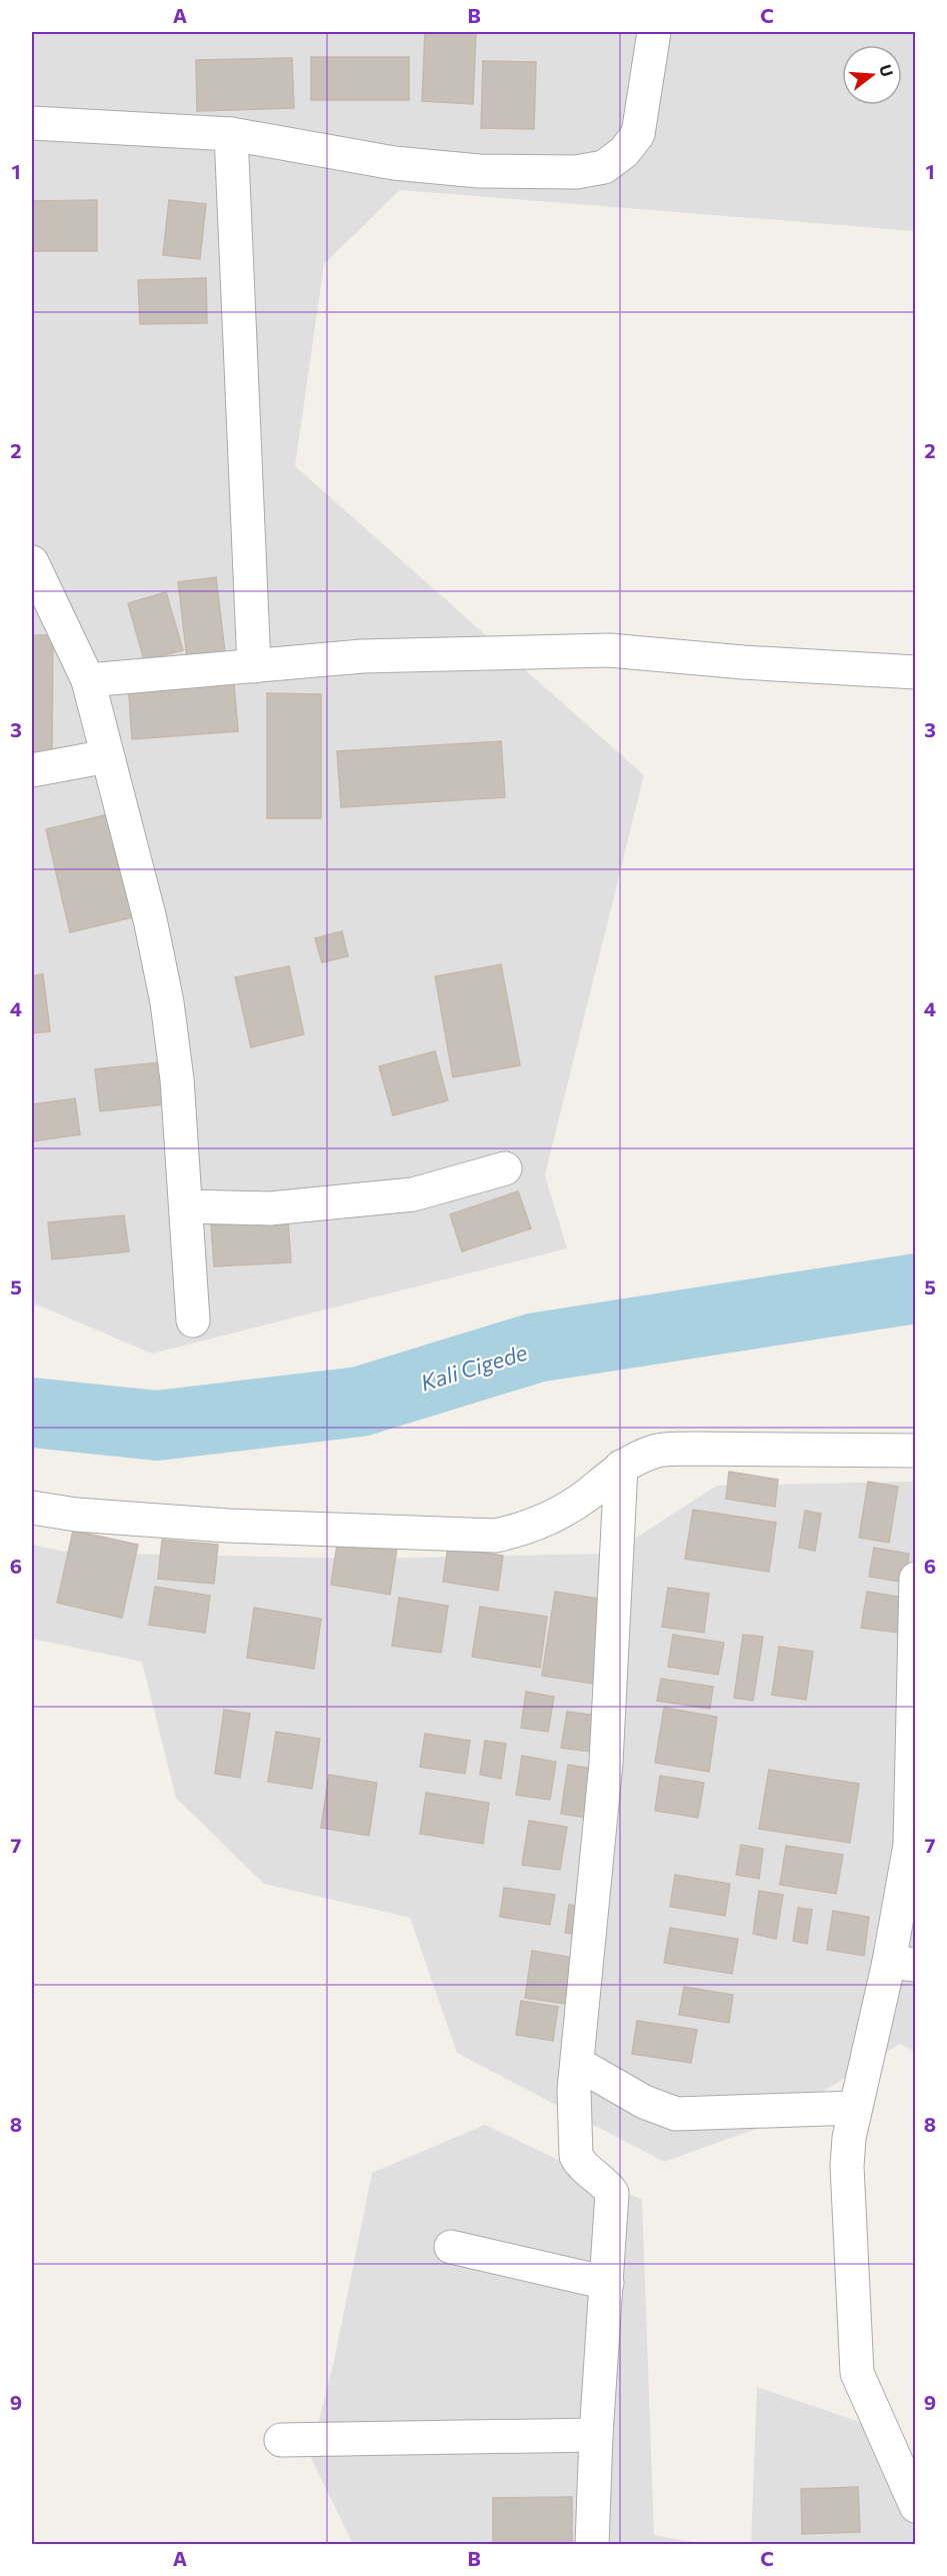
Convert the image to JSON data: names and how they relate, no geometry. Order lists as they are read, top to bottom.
{
  "water": ["Kali Cigede"],
  "north": "right",
  "grid": {
    "columns": ["A", "B", "C"],
    "rows": [
      "1",
      "2",
      "3",
      "4",
      "5",
      "6",
      "7",
      "8",
      "9"
    ]
  }
}
